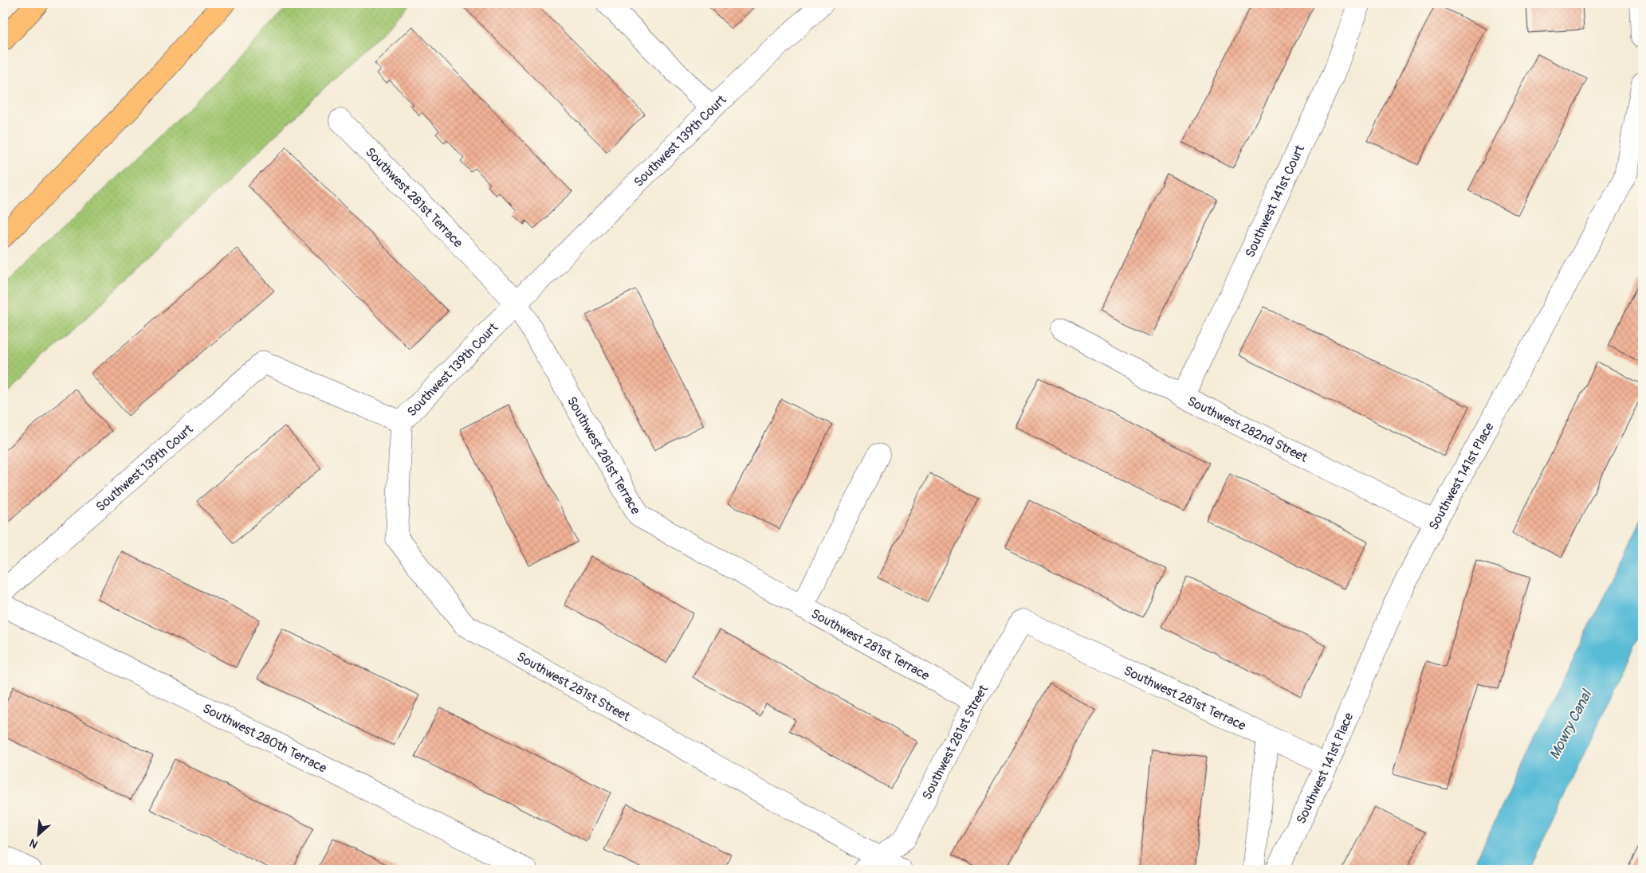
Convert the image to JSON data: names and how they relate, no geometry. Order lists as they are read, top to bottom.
{
  "streets": {
    "street": [
      "Southwest 139th Court",
      "Southwest 281st Terrace",
      "Southwest 141st Court",
      "Southwest 282nd Street",
      "Southwest 141st Place",
      "Southwest 281st Street",
      "Southwest 280th Terrace"
    ]
  },
  "crossings": [
    ["Southwest 139th Court", "Southwest 281st Terrace"],
    ["Southwest 139th Court", "Southwest 281st Street"],
    ["Southwest 281st Terrace", "Southwest 141st Place"],
    ["Southwest 281st Terrace", "Southwest 281st Street"],
    ["Southwest 141st Court", "Southwest 282nd Street"],
    ["Southwest 282nd Street", "Southwest 141st Place"]
  ],
  "water": ["Mowry Canal"],
  "north": "bottom left"
}
